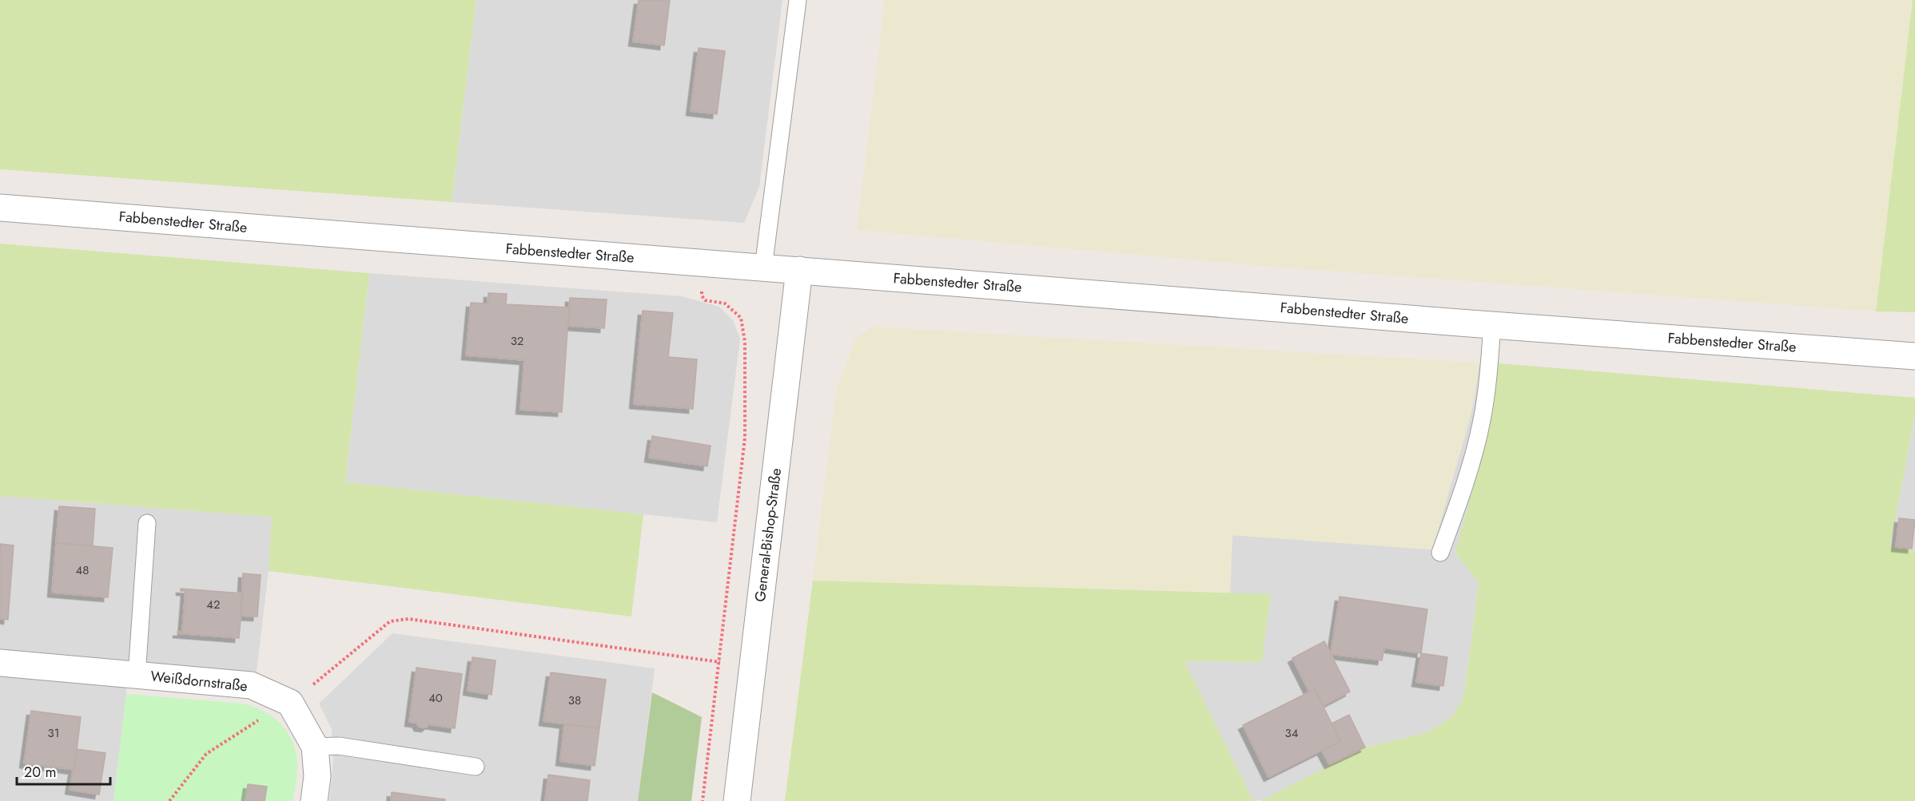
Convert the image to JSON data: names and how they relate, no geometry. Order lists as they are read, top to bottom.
{
  "streets": {
    "street": ["Fabbenstedter Straße", "General-Bishop-Straße", "Weißdornstraße"]
  },
  "crossings": [
    ["Fabbenstedter Straße", "General-Bishop-Straße"]
  ],
  "house_numbers": [
    "32",
    "48",
    "42",
    "40",
    "38",
    "31",
    "34"
  ],
  "scale_bar": "20 m"
}
